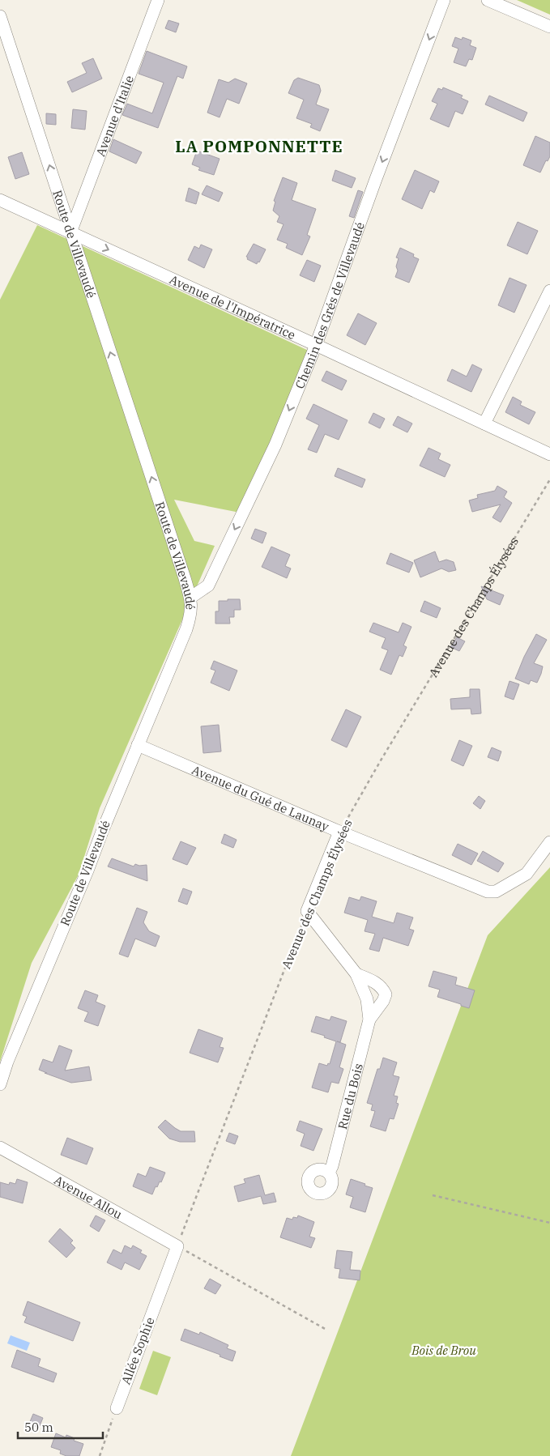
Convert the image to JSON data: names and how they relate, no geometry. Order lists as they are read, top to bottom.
{
  "streets": {
    "street": [
      "Avenue d'Italie",
      "Route de Villevaudé",
      "Chemin des Grés de Villevaudé",
      "Avenue de l'Impératrice",
      "Avenue des Champs Élysées",
      "Avenue du Gué de Launay",
      "Rue du Bois",
      "Avenue Allou",
      "Allée Sophie"
    ]
  },
  "crossings": [
    ["Avenue d'Italie", "Route de Villevaudé"],
    ["Avenue d'Italie", "Avenue de l'Impératrice"],
    ["Route de Villevaudé", "Chemin des Grés de Villevaudé"],
    ["Route de Villevaudé", "Avenue de l'Impératrice"],
    ["Route de Villevaudé", "Avenue du Gué de Launay"],
    ["Chemin des Grés de Villevaudé", "Avenue de l'Impératrice"],
    ["Avenue des Champs Élysées", "Avenue du Gué de Launay"],
    ["Avenue des Champs Élysées", "Rue du Bois"],
    ["Avenue des Champs Élysées", "Avenue Allou"],
    ["Avenue des Champs Élysées", "Allée Sophie"],
    ["Avenue Allou", "Allée Sophie"]
  ],
  "one_way": ["Route de Villevaudé", "Chemin des Grés de Villevaudé", "Avenue de l'Impératrice"],
  "districts": ["LA POMPONNETTE"],
  "parks": ["Bois de Brou"],
  "scale_bar": "50 m"
}
